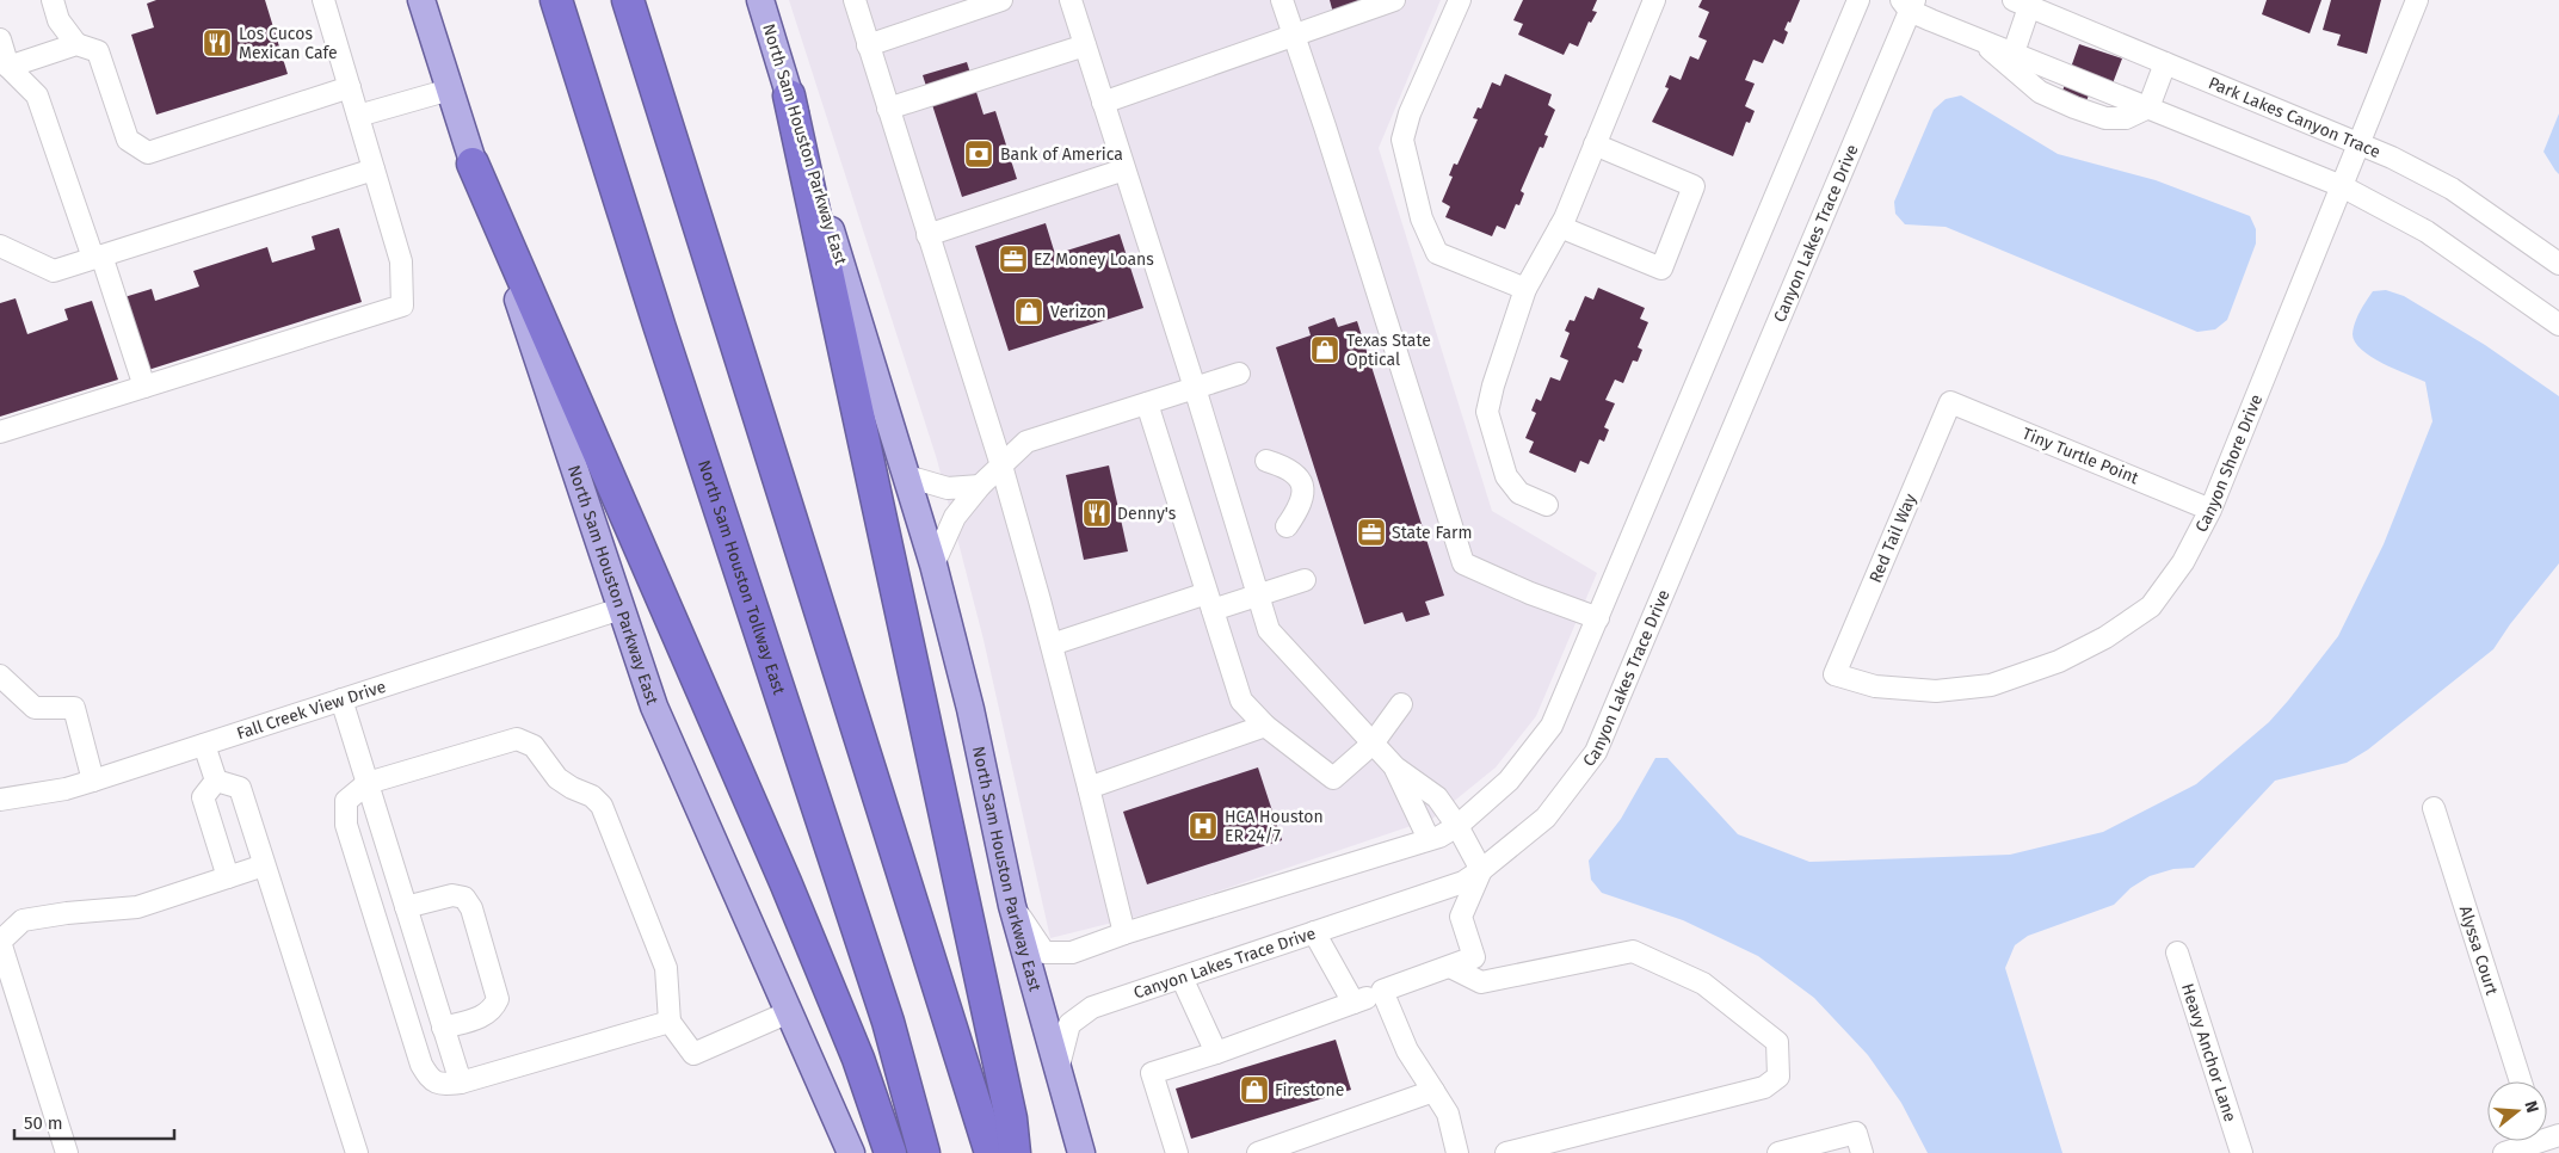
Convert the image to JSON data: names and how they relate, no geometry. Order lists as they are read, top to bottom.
{
  "streets": {
    "highway": ["North Sam Houston Tollway East"],
    "main road": ["North Sam Houston Parkway East"],
    "street": [
      "Park Lakes Canyon Trace",
      "Canyon Lakes Trace Drive",
      "Tiny Turtle Point",
      "Canyon Shore Drive",
      "Red Tail Way",
      "Fall Creek View Drive",
      "Alyssa Court",
      "Heavy Anchor Lane"
    ]
  },
  "crossings": [
    ["Park Lakes Canyon Trace", "Canyon Shore Drive"],
    ["North Sam Houston Parkway East", "Canyon Lakes Trace Drive"],
    ["North Sam Houston Parkway East", "Fall Creek View Drive"],
    ["Tiny Turtle Point", "Canyon Shore Drive"],
    ["Tiny Turtle Point", "Red Tail Way"],
    ["Canyon Shore Drive", "Red Tail Way"]
  ],
  "places": {
    "restaurant": ["Los Cucos Mexican Cafe", "Denny's"],
    "bank": ["Bank of America"],
    "office": ["EZ Money Loans", "State Farm"],
    "shop": ["Verizon", "Texas State Optical", "Firestone"],
    "hospital": ["HCA Houston ER 24/7"]
  },
  "scale_bar": "50 m",
  "north": "right"
}
